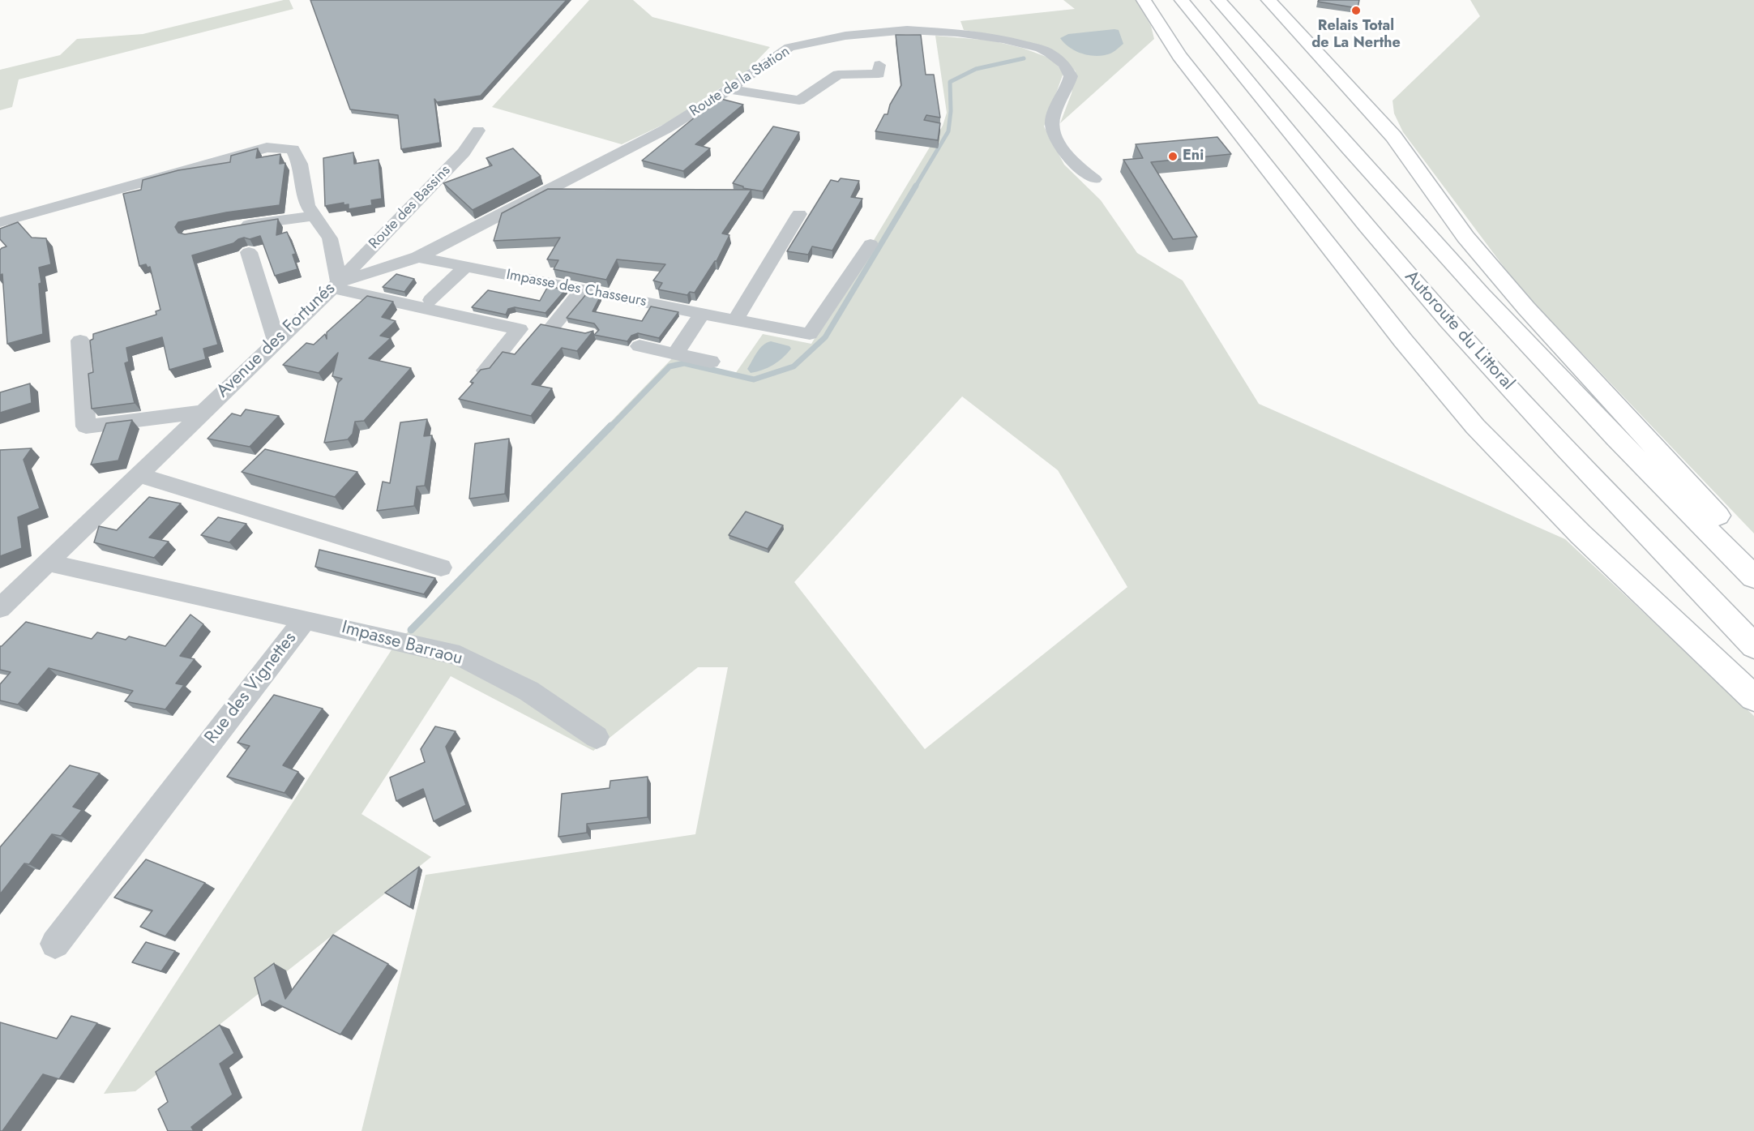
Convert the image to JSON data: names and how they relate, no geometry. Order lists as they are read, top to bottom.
{
  "streets": {
    "highway": ["Autoroute du Littoral"],
    "street": [
      "Route de la Station",
      "Route des Bassins",
      "Impasse des Chasseurs",
      "Avenue des Fortunés",
      "Impasse Barraou",
      "Rue des Vignettes"
    ]
  },
  "crossings": [
    ["Route de la Station", "Route des Bassins"],
    ["Route de la Station", "Impasse des Chasseurs"],
    ["Route de la Station", "Avenue des Fortunés"],
    ["Route des Bassins", "Avenue des Fortunés"],
    ["Avenue des Fortunés", "Rue des Vignettes"],
    ["Impasse Barraou", "Rue des Vignettes"]
  ],
  "places": ["Relais Total de La Nerthe", "Eni"]
}
